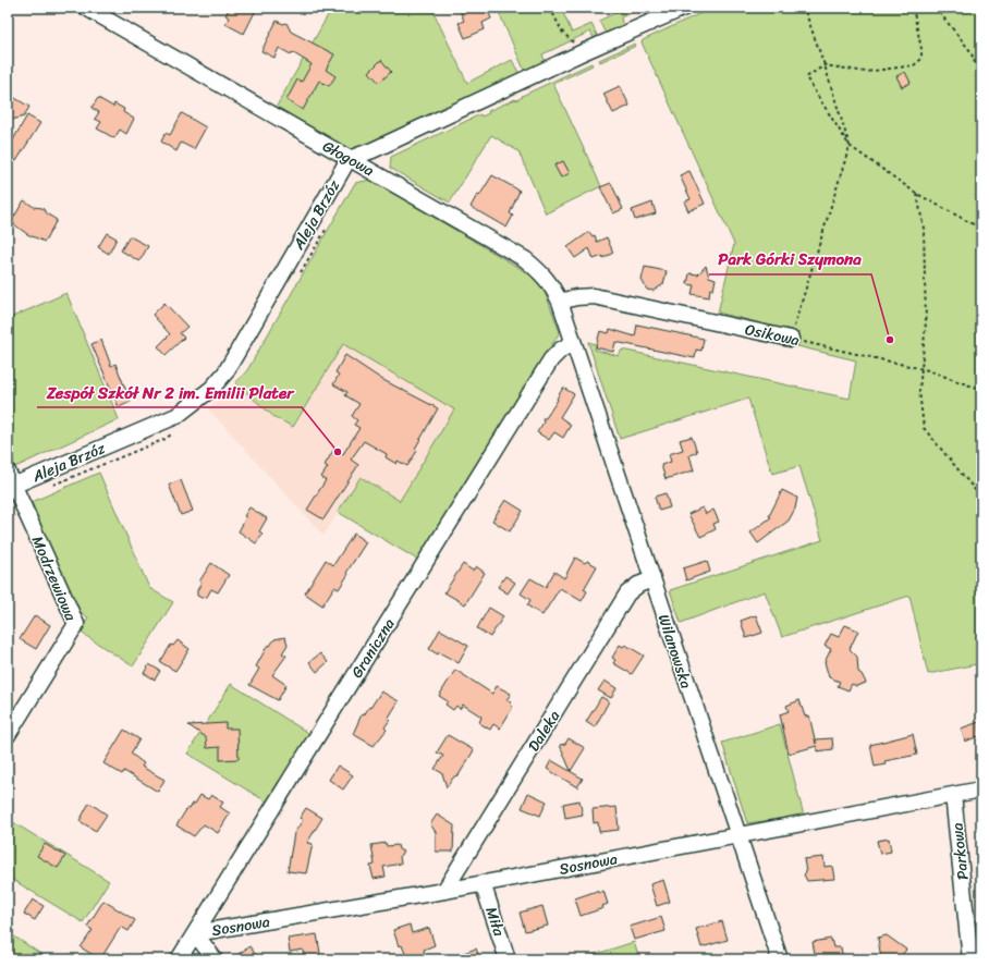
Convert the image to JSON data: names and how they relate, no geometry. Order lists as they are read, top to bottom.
{
  "streets": {
    "street": [
      "Głogowa",
      "Aleja Brzóz",
      "Osikowa",
      "Modrzewiowa",
      "Graniczna",
      "Wilanowska",
      "Daleka",
      "Parkowa",
      "Sosnowa",
      "Miła"
    ]
  },
  "crossings": [
    ["Głogowa", "Aleja Brzóz"],
    ["Głogowa", "Osikowa"],
    ["Głogowa", "Graniczna"],
    ["Głogowa", "Wilanowska"],
    ["Aleja Brzóz", "Modrzewiowa"],
    ["Graniczna", "Wilanowska"],
    ["Graniczna", "Sosnowa"],
    ["Wilanowska", "Daleka"],
    ["Wilanowska", "Sosnowa"],
    ["Daleka", "Sosnowa"],
    ["Parkowa", "Sosnowa"],
    ["Sosnowa", "Miła"]
  ],
  "places": ["Park Górki Szymona", "Zespół Szkół Nr 2 im. Emilii Plater"]
}
